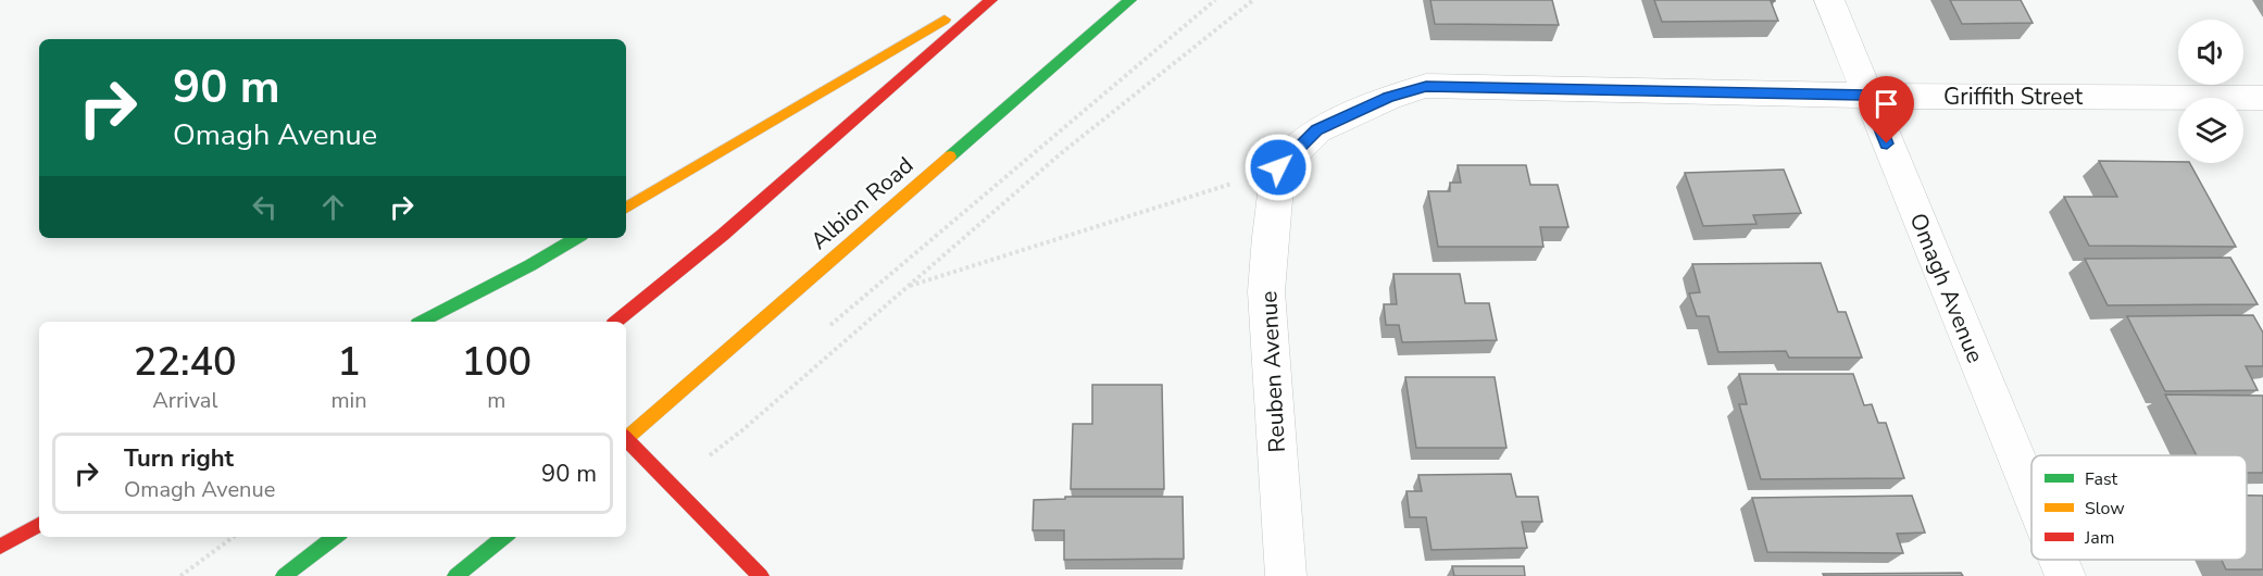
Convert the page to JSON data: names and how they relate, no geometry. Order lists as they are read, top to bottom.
{
  "streets": {
    "main road": ["Albion Road"],
    "street": ["Griffith Street", "Omagh Avenue", "Reuben Avenue"]
  },
  "crossings": [
    ["Griffith Street", "Omagh Avenue"],
    ["Griffith Street", "Reuben Avenue"]
  ],
  "legend": ["Fast", "Slow", "Jam"],
  "page": {
    "turn": ["90 m", "Omagh Avenue"],
    "eta": [
      "22:40",
      "Arrival",
      "1",
      "min",
      "100",
      "m"
    ],
    "list": [
      {
        "name": "Turn right",
        "note": "Omagh Avenue",
        "value": "90 m"
      }
    ]
  }
}
